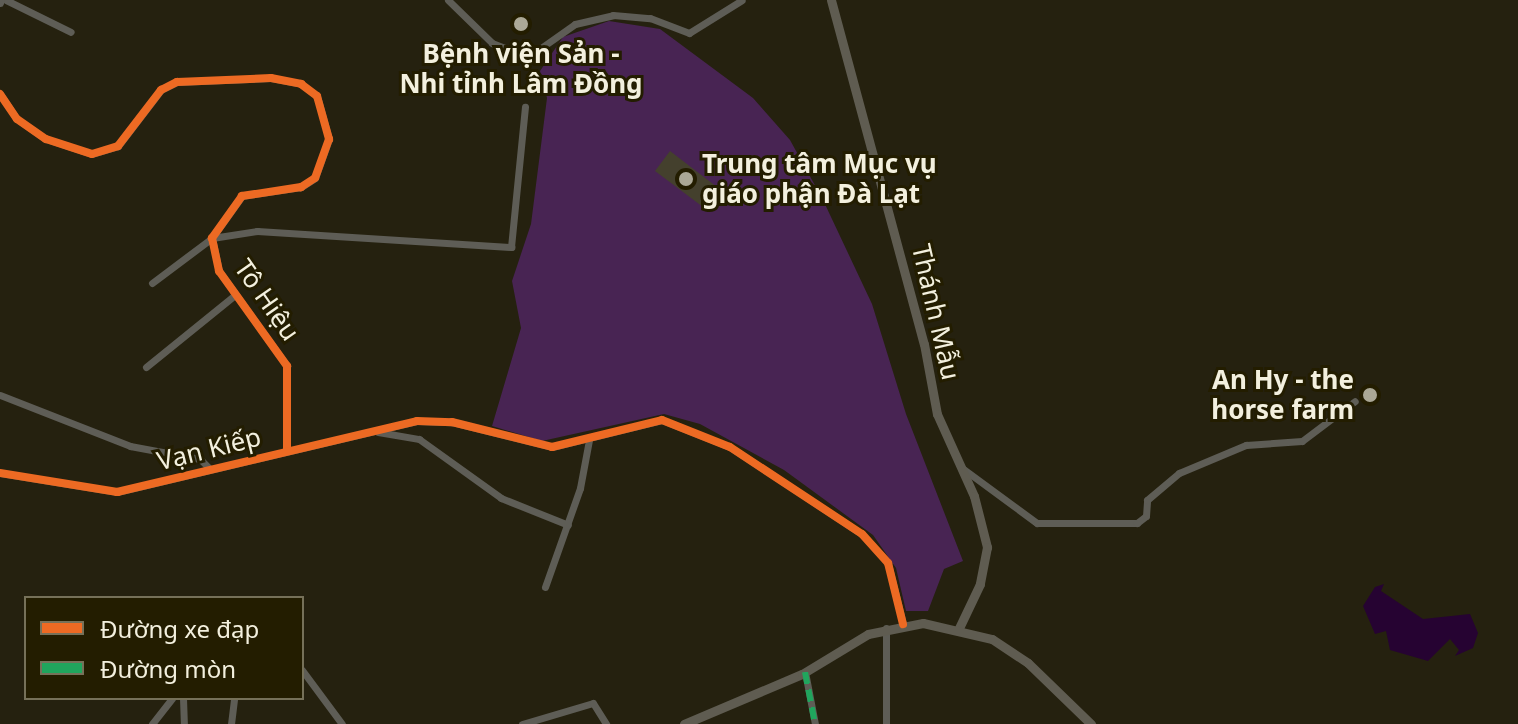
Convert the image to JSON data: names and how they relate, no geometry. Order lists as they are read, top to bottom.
{
  "streets": {
    "main road": ["Thánh Mẫu"],
    "street": ["Tô Hiệu", "Vạn Kiếp"]
  },
  "crossings": [
    ["Tô Hiệu", "Vạn Kiếp"]
  ],
  "places": ["Bệnh viện Sản - Nhi tỉnh Lâm Đồng", "Trung tâm Mục vụ giáo phận Đà Lạt", "An Hy - the horse farm"],
  "legend": ["Đường xe đạp", "Đường mòn"]
}
